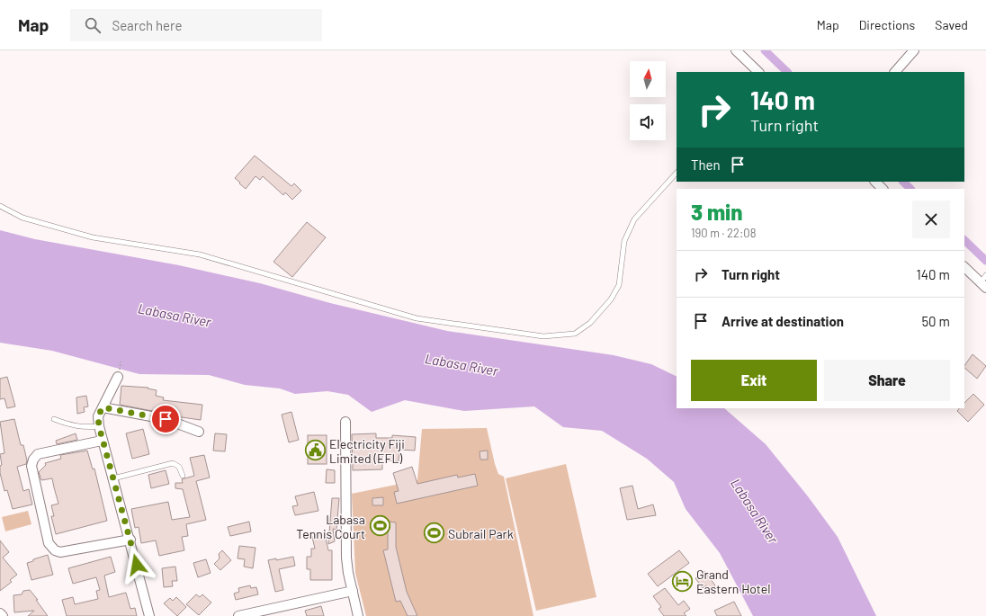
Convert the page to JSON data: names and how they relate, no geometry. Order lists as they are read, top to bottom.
{
  "water": ["Labasa River"],
  "places": {
    "public building": ["Electricity Fiji Limited (EFL)"],
    "sports": ["Labasa Tennis Court", "Subrail Park"],
    "hotel": ["Grand Eastern Hotel"]
  },
  "north": "top",
  "page": {
    "header": "Map",
    "search": "Search here",
    "nav": ["Map", "Directions", "Saved"],
    "turn": ["140 m", "Turn right"],
    "then": "Then",
    "heading": ["3 min", "190 m · 22:08"],
    "list": [
      {
        "name": "Turn right",
        "value": "140 m"
      },
      {
        "name": "Arrive at destination",
        "value": "50 m"
      }
    ],
    "buttons": ["Exit", "Share"]
  }
}
